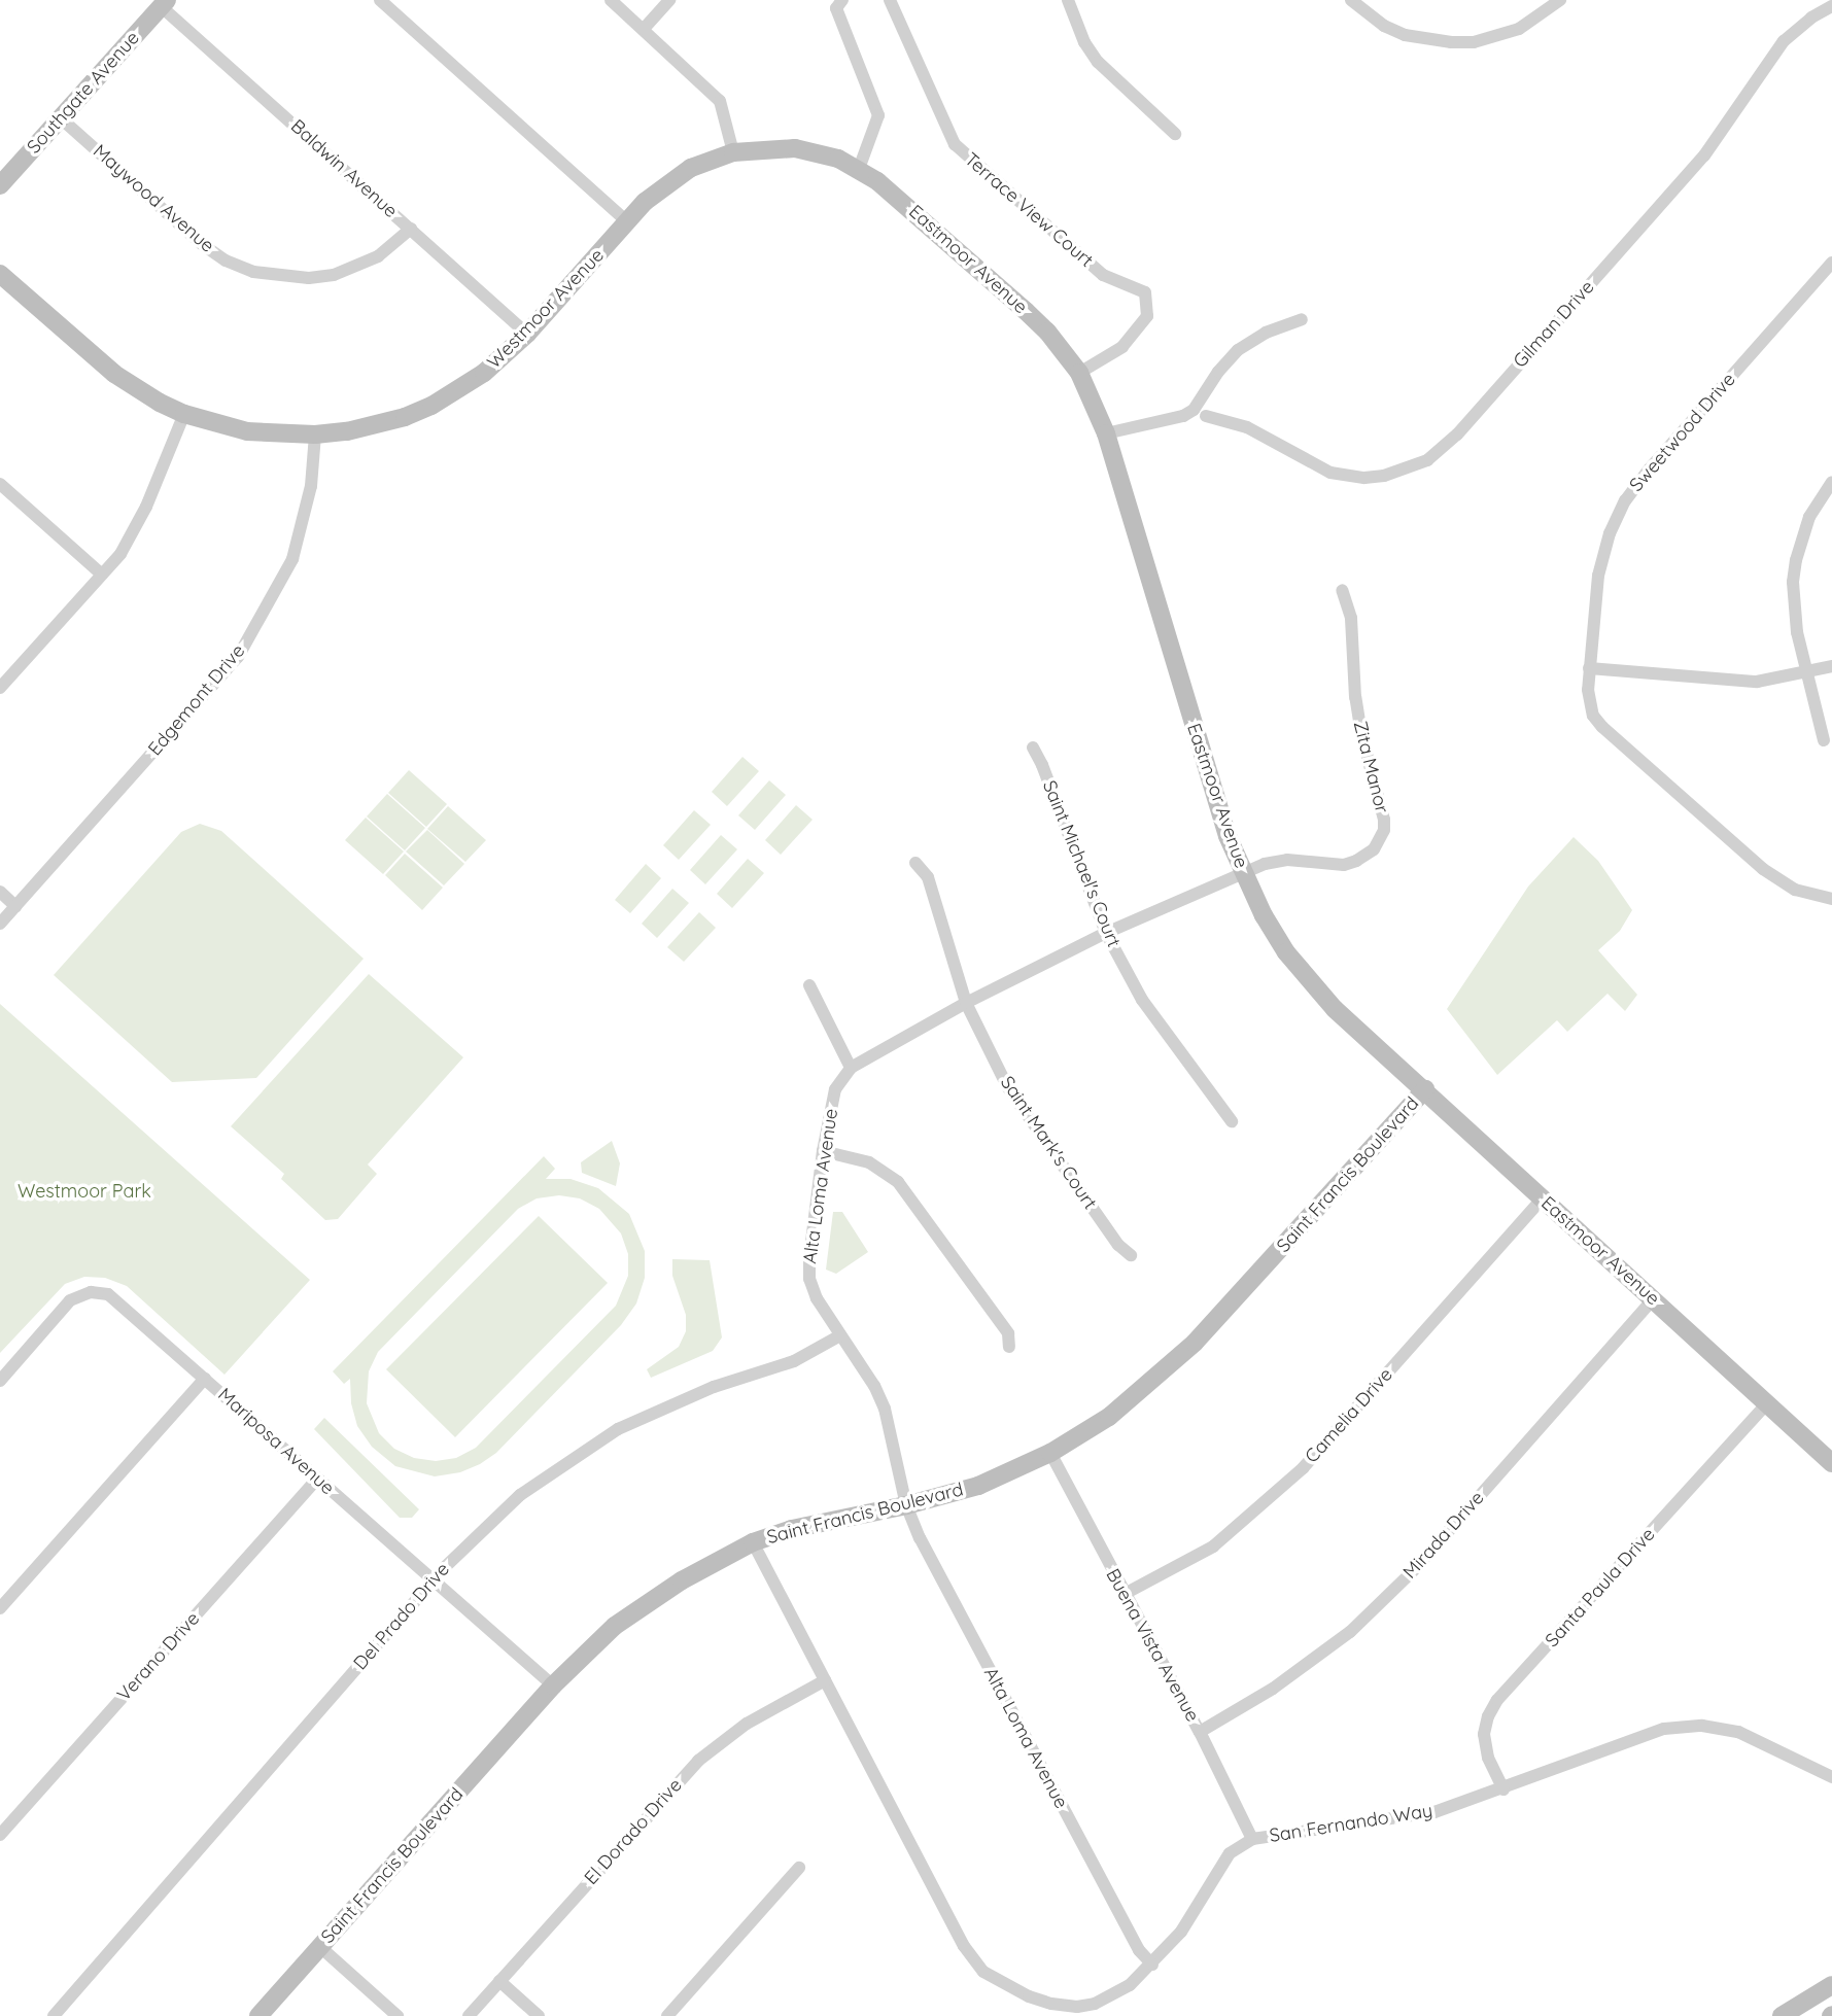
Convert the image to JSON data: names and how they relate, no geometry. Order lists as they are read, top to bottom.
{
  "streets": {
    "street": [
      "Southgate Avenue",
      "Baldwin Avenue",
      "Maywood Avenue",
      "Terrace View Court",
      "Eastmoor Avenue",
      "Westmoor Avenue",
      "Gilman Drive",
      "Sweetwood Drive",
      "Edgemont Drive",
      "Zita Manor",
      "Saint Michael's Court",
      "Saint Mark's Court",
      "Saint Francis Boulevard",
      "Alta Loma Avenue",
      "Camelia Drive",
      "Mariposa Avenue",
      "Mirada Drive",
      "Santa Paula Drive",
      "Del Prado Drive",
      "Buena Vista Avenue",
      "Verano Drive",
      "San Fernando Way",
      "El Dorado Drive"
    ]
  },
  "crossings": [
    ["Southgate Avenue", "Baldwin Avenue"],
    ["Southgate Avenue", "Maywood Avenue"],
    ["Baldwin Avenue", "Maywood Avenue"],
    ["Baldwin Avenue", "Westmoor Avenue"],
    ["Terrace View Court", "Eastmoor Avenue"],
    ["Eastmoor Avenue", "Westmoor Avenue"],
    ["Eastmoor Avenue", "Zita Manor"],
    ["Eastmoor Avenue", "Saint Francis Boulevard"],
    ["Eastmoor Avenue", "Alta Loma Avenue"],
    ["Eastmoor Avenue", "Camelia Drive"],
    ["Eastmoor Avenue", "Mirada Drive"],
    ["Eastmoor Avenue", "Santa Paula Drive"],
    ["Westmoor Avenue", "Edgemont Drive"],
    ["Zita Manor", "Alta Loma Avenue"],
    ["Saint Michael's Court", "Alta Loma Avenue"],
    ["Saint Mark's Court", "Alta Loma Avenue"],
    ["Saint Francis Boulevard", "Alta Loma Avenue"],
    ["Saint Francis Boulevard", "Mariposa Avenue"],
    ["Saint Francis Boulevard", "Buena Vista Avenue"],
    ["Saint Francis Boulevard", "San Fernando Way"],
    ["Alta Loma Avenue", "Del Prado Drive"],
    ["Alta Loma Avenue", "San Fernando Way"],
    ["Camelia Drive", "Buena Vista Avenue"],
    ["Mariposa Avenue", "Del Prado Drive"],
    ["Mariposa Avenue", "Verano Drive"],
    ["Mirada Drive", "Buena Vista Avenue"],
    ["Santa Paula Drive", "San Fernando Way"],
    ["Buena Vista Avenue", "San Fernando Way"],
    ["San Fernando Way", "El Dorado Drive"]
  ],
  "parks": ["Westmoor Park"]
}
